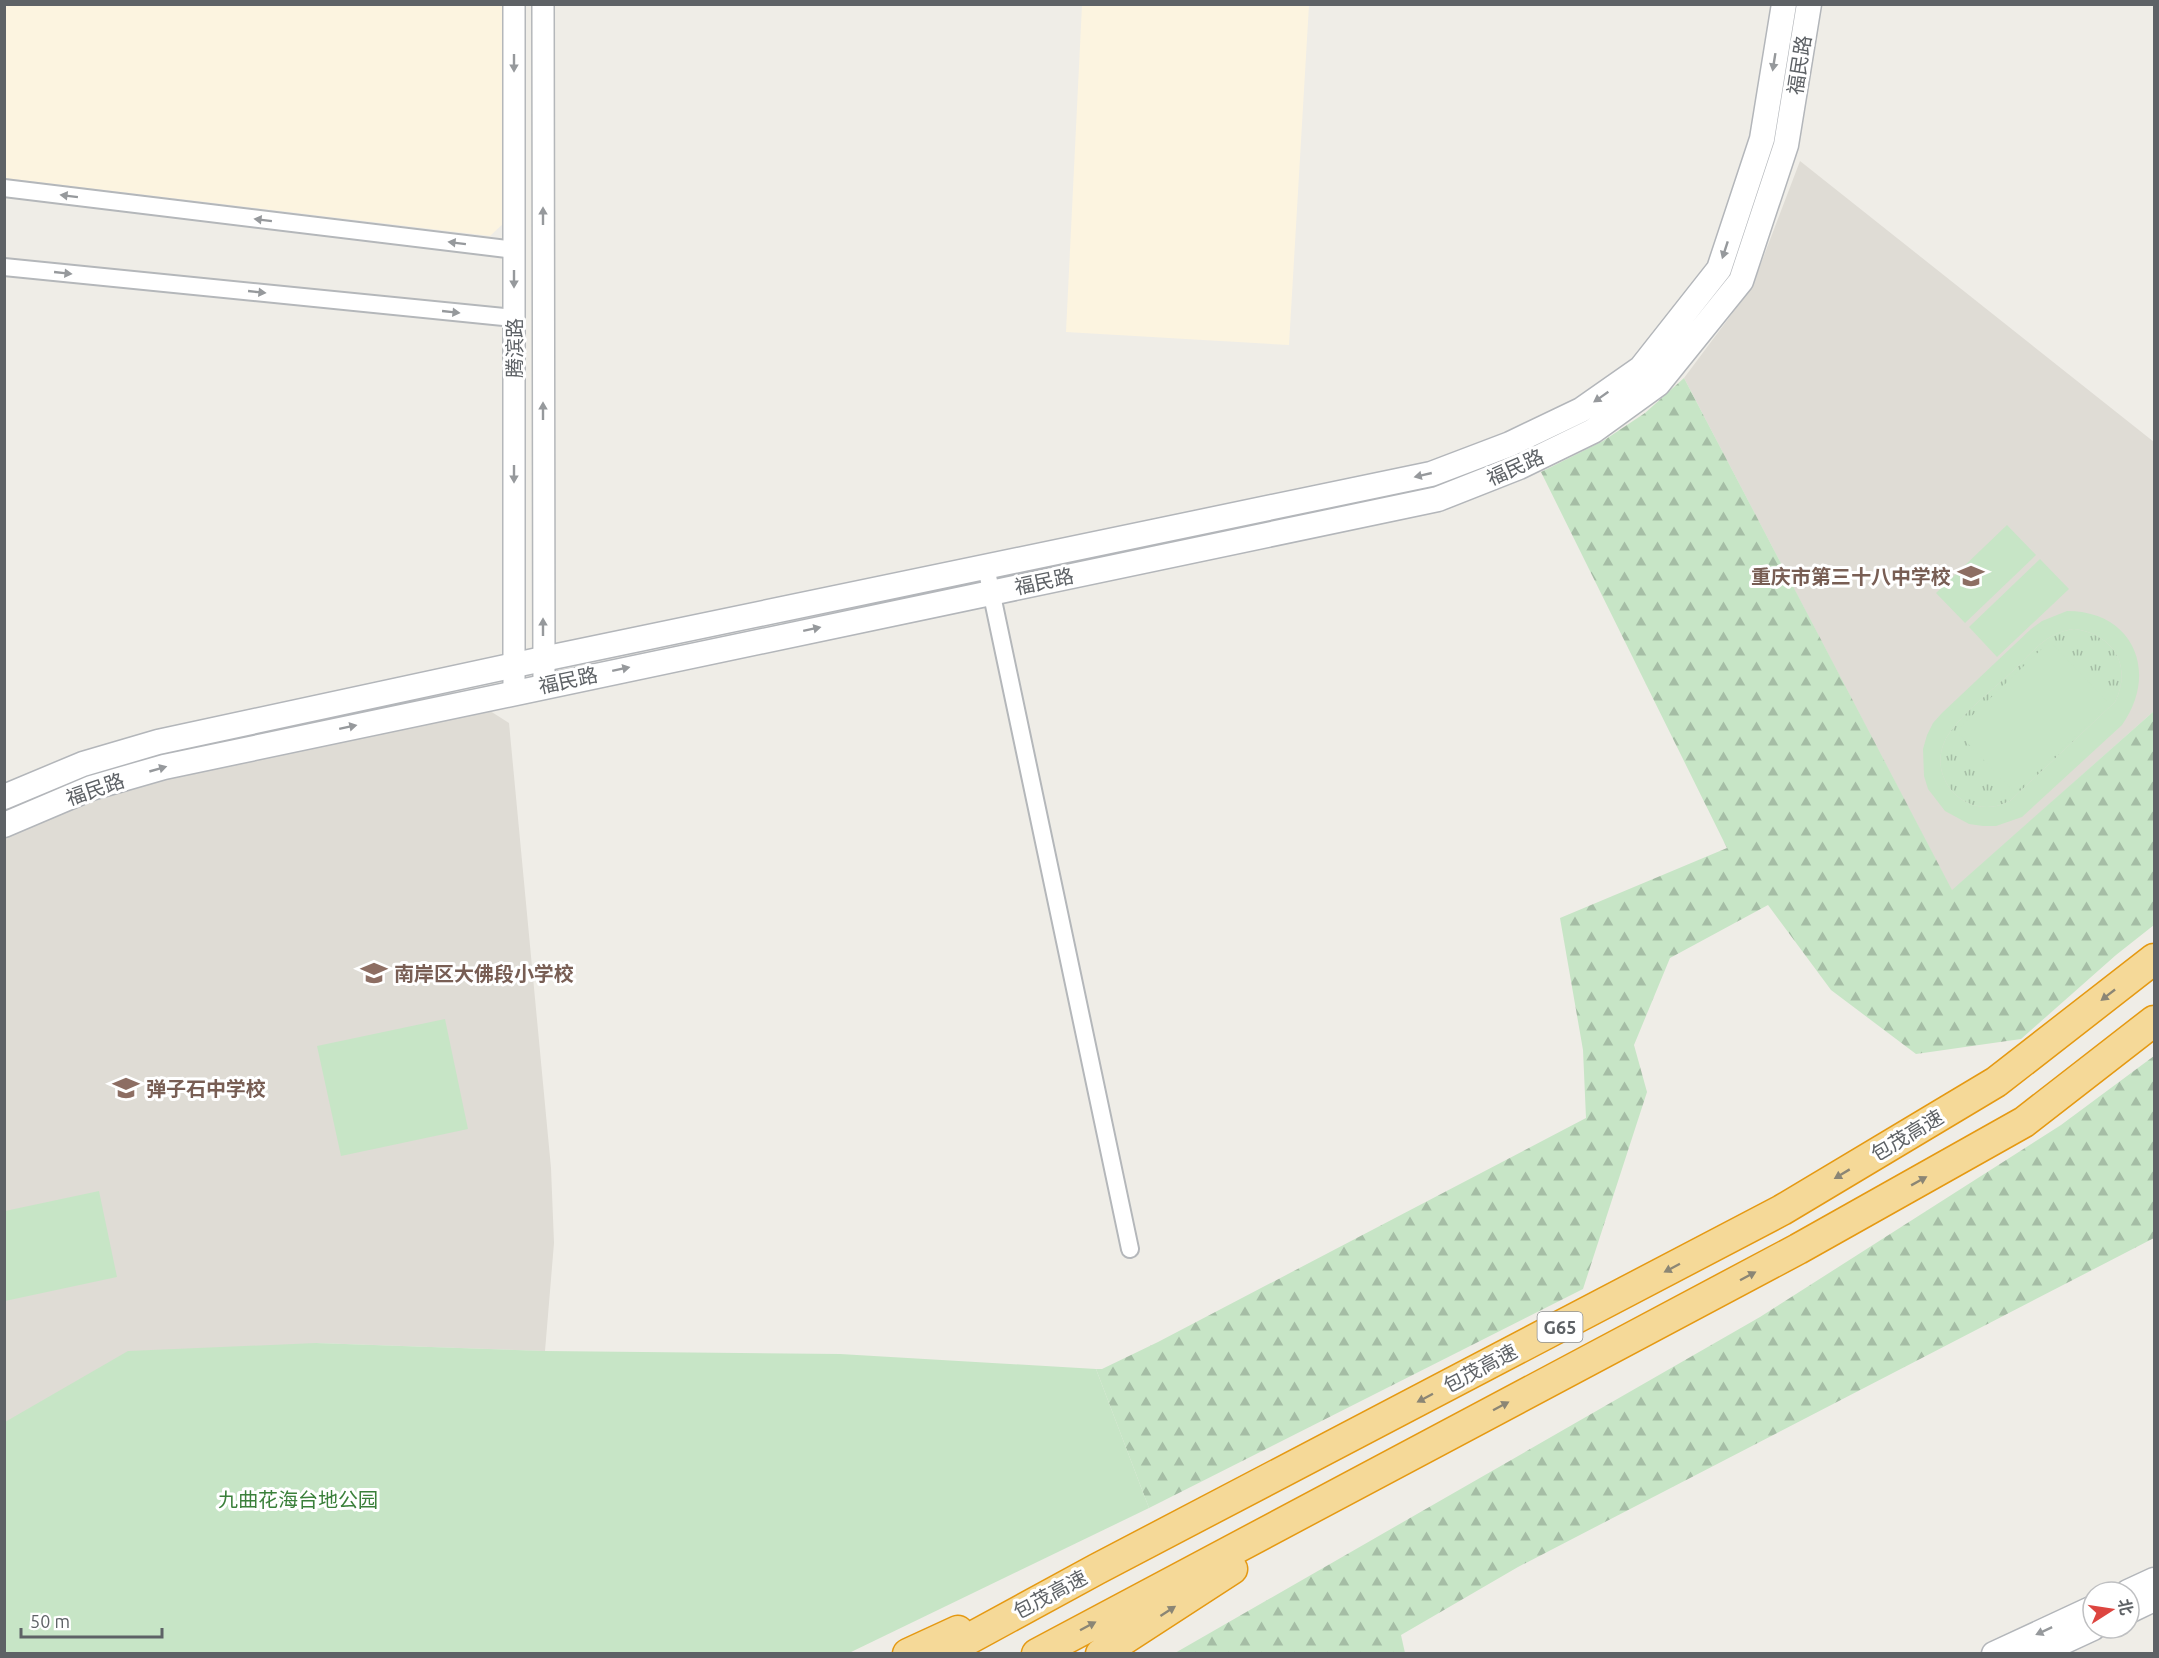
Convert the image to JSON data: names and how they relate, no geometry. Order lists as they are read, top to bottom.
{
  "streets": {
    "highway": ["包茂高速", "G65"],
    "main road": ["福民路"],
    "street": ["腾滨路"]
  },
  "crossings": [
    ["福民路", "腾滨路"]
  ],
  "parks": ["九曲花海台地公园"],
  "places": {
    "school or university": ["重庆市第三十八中学校", "南岸区大佛段小学校", "弹子石中学校"]
  },
  "scale_bar": "50 m",
  "north": "right"
}
